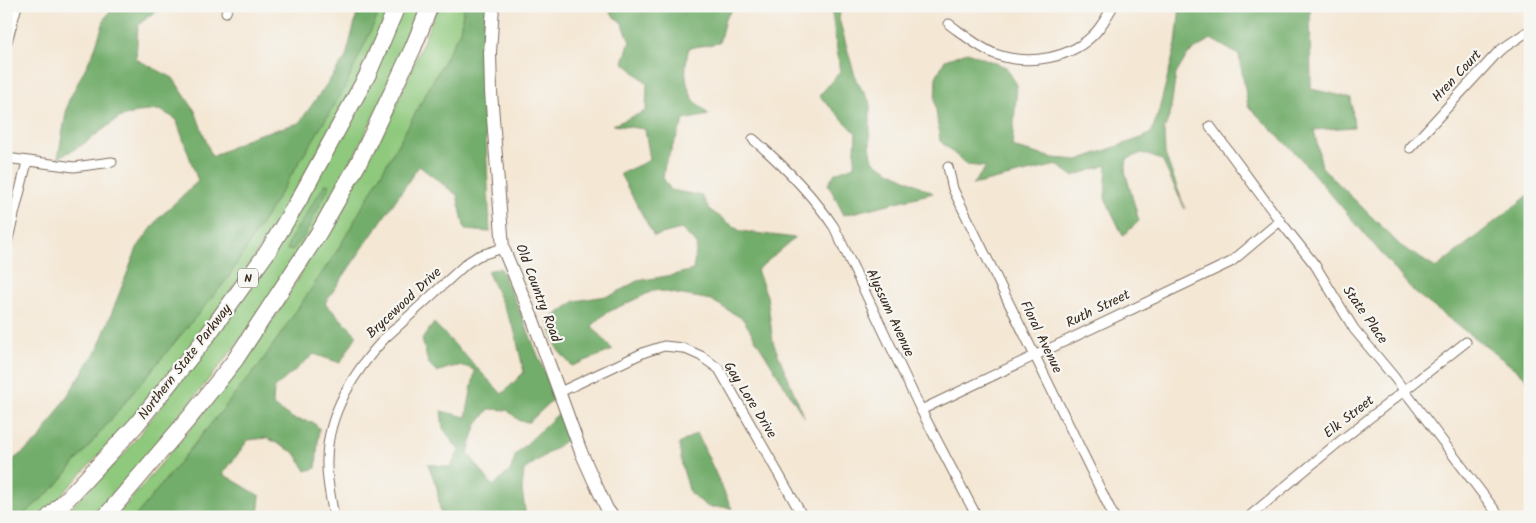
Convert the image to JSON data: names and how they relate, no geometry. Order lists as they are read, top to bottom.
{
  "streets": {
    "highway": ["N", "Northern State Parkway"],
    "main road": ["Old Country Road"],
    "street": [
      "Hren Court",
      "Brycewood Drive",
      "Ruth Street",
      "Alyssum Avenue",
      "State Place",
      "Floral Avenue",
      "Gay Lore Drive",
      "Elk Street"
    ]
  },
  "crossings": [
    ["Old Country Road", "Brycewood Drive"],
    ["Old Country Road", "Gay Lore Drive"],
    ["Ruth Street", "Alyssum Avenue"],
    ["Ruth Street", "State Place"],
    ["Ruth Street", "Floral Avenue"],
    ["State Place", "Elk Street"]
  ]
}
